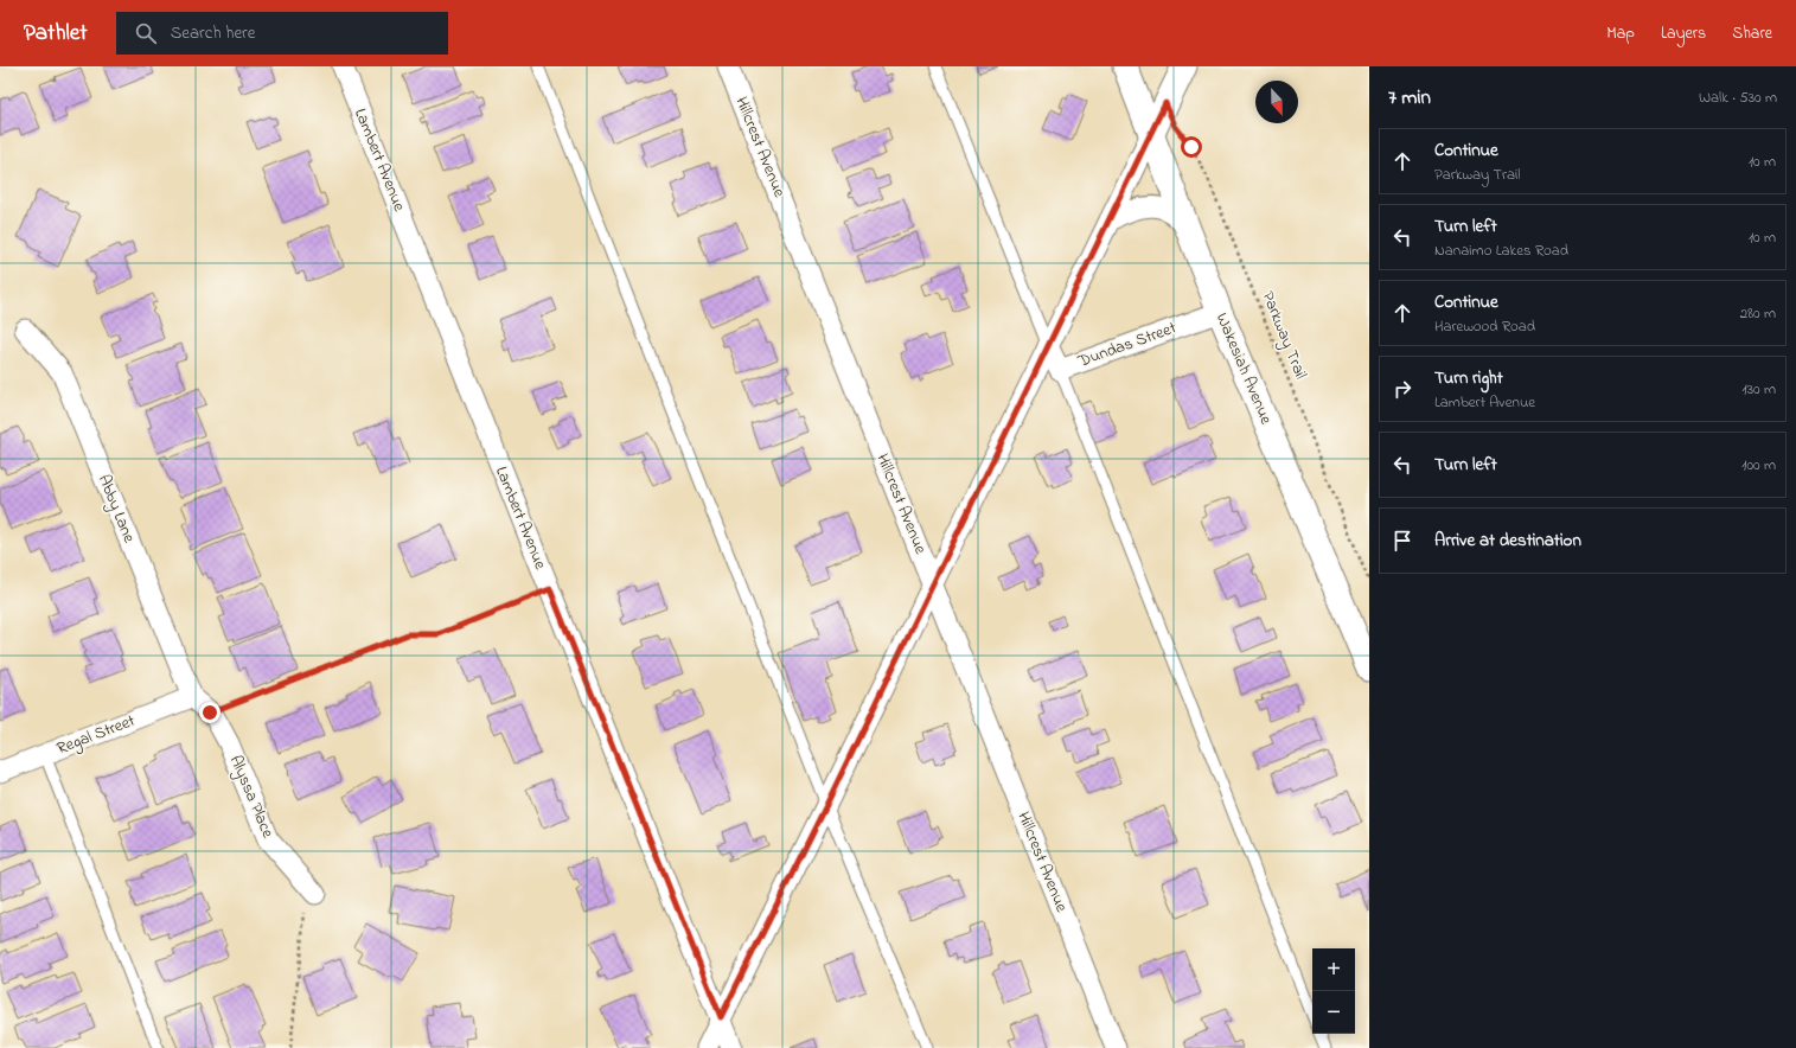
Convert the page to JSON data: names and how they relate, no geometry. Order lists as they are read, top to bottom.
{
  "streets": {
    "street": [
      "Hillcrest Avenue",
      "Lambert Avenue",
      "Dundas Street",
      "Wakesiah Avenue",
      "Abby Lane",
      "Regal Street",
      "Alyssa Place"
    ],
    "path": ["Parkway Trail"]
  },
  "crossings": [
    ["Dundas Street", "Wakesiah Avenue"],
    ["Abby Lane", "Regal Street"],
    ["Abby Lane", "Alyssa Place"],
    ["Regal Street", "Alyssa Place"]
  ],
  "north": "bottom",
  "page": {
    "header": "Pathlet",
    "search": "Search here",
    "nav": ["Map", "Layers", "Share"],
    "heading": ["7 min", "Walk · 530 m"],
    "list": [
      ["Continue", "Parkway Trail", "10 m"],
      ["Turn left", "Nanaimo Lakes Road", "10 m"],
      ["Continue", "Harewood Road", "280 m"],
      ["Turn right", "Lambert Avenue", "130 m"],
      ["Turn left", "100 m"],
      "Arrive at destination"
    ],
    "map_buttons": ["+", "−"]
  }
}
